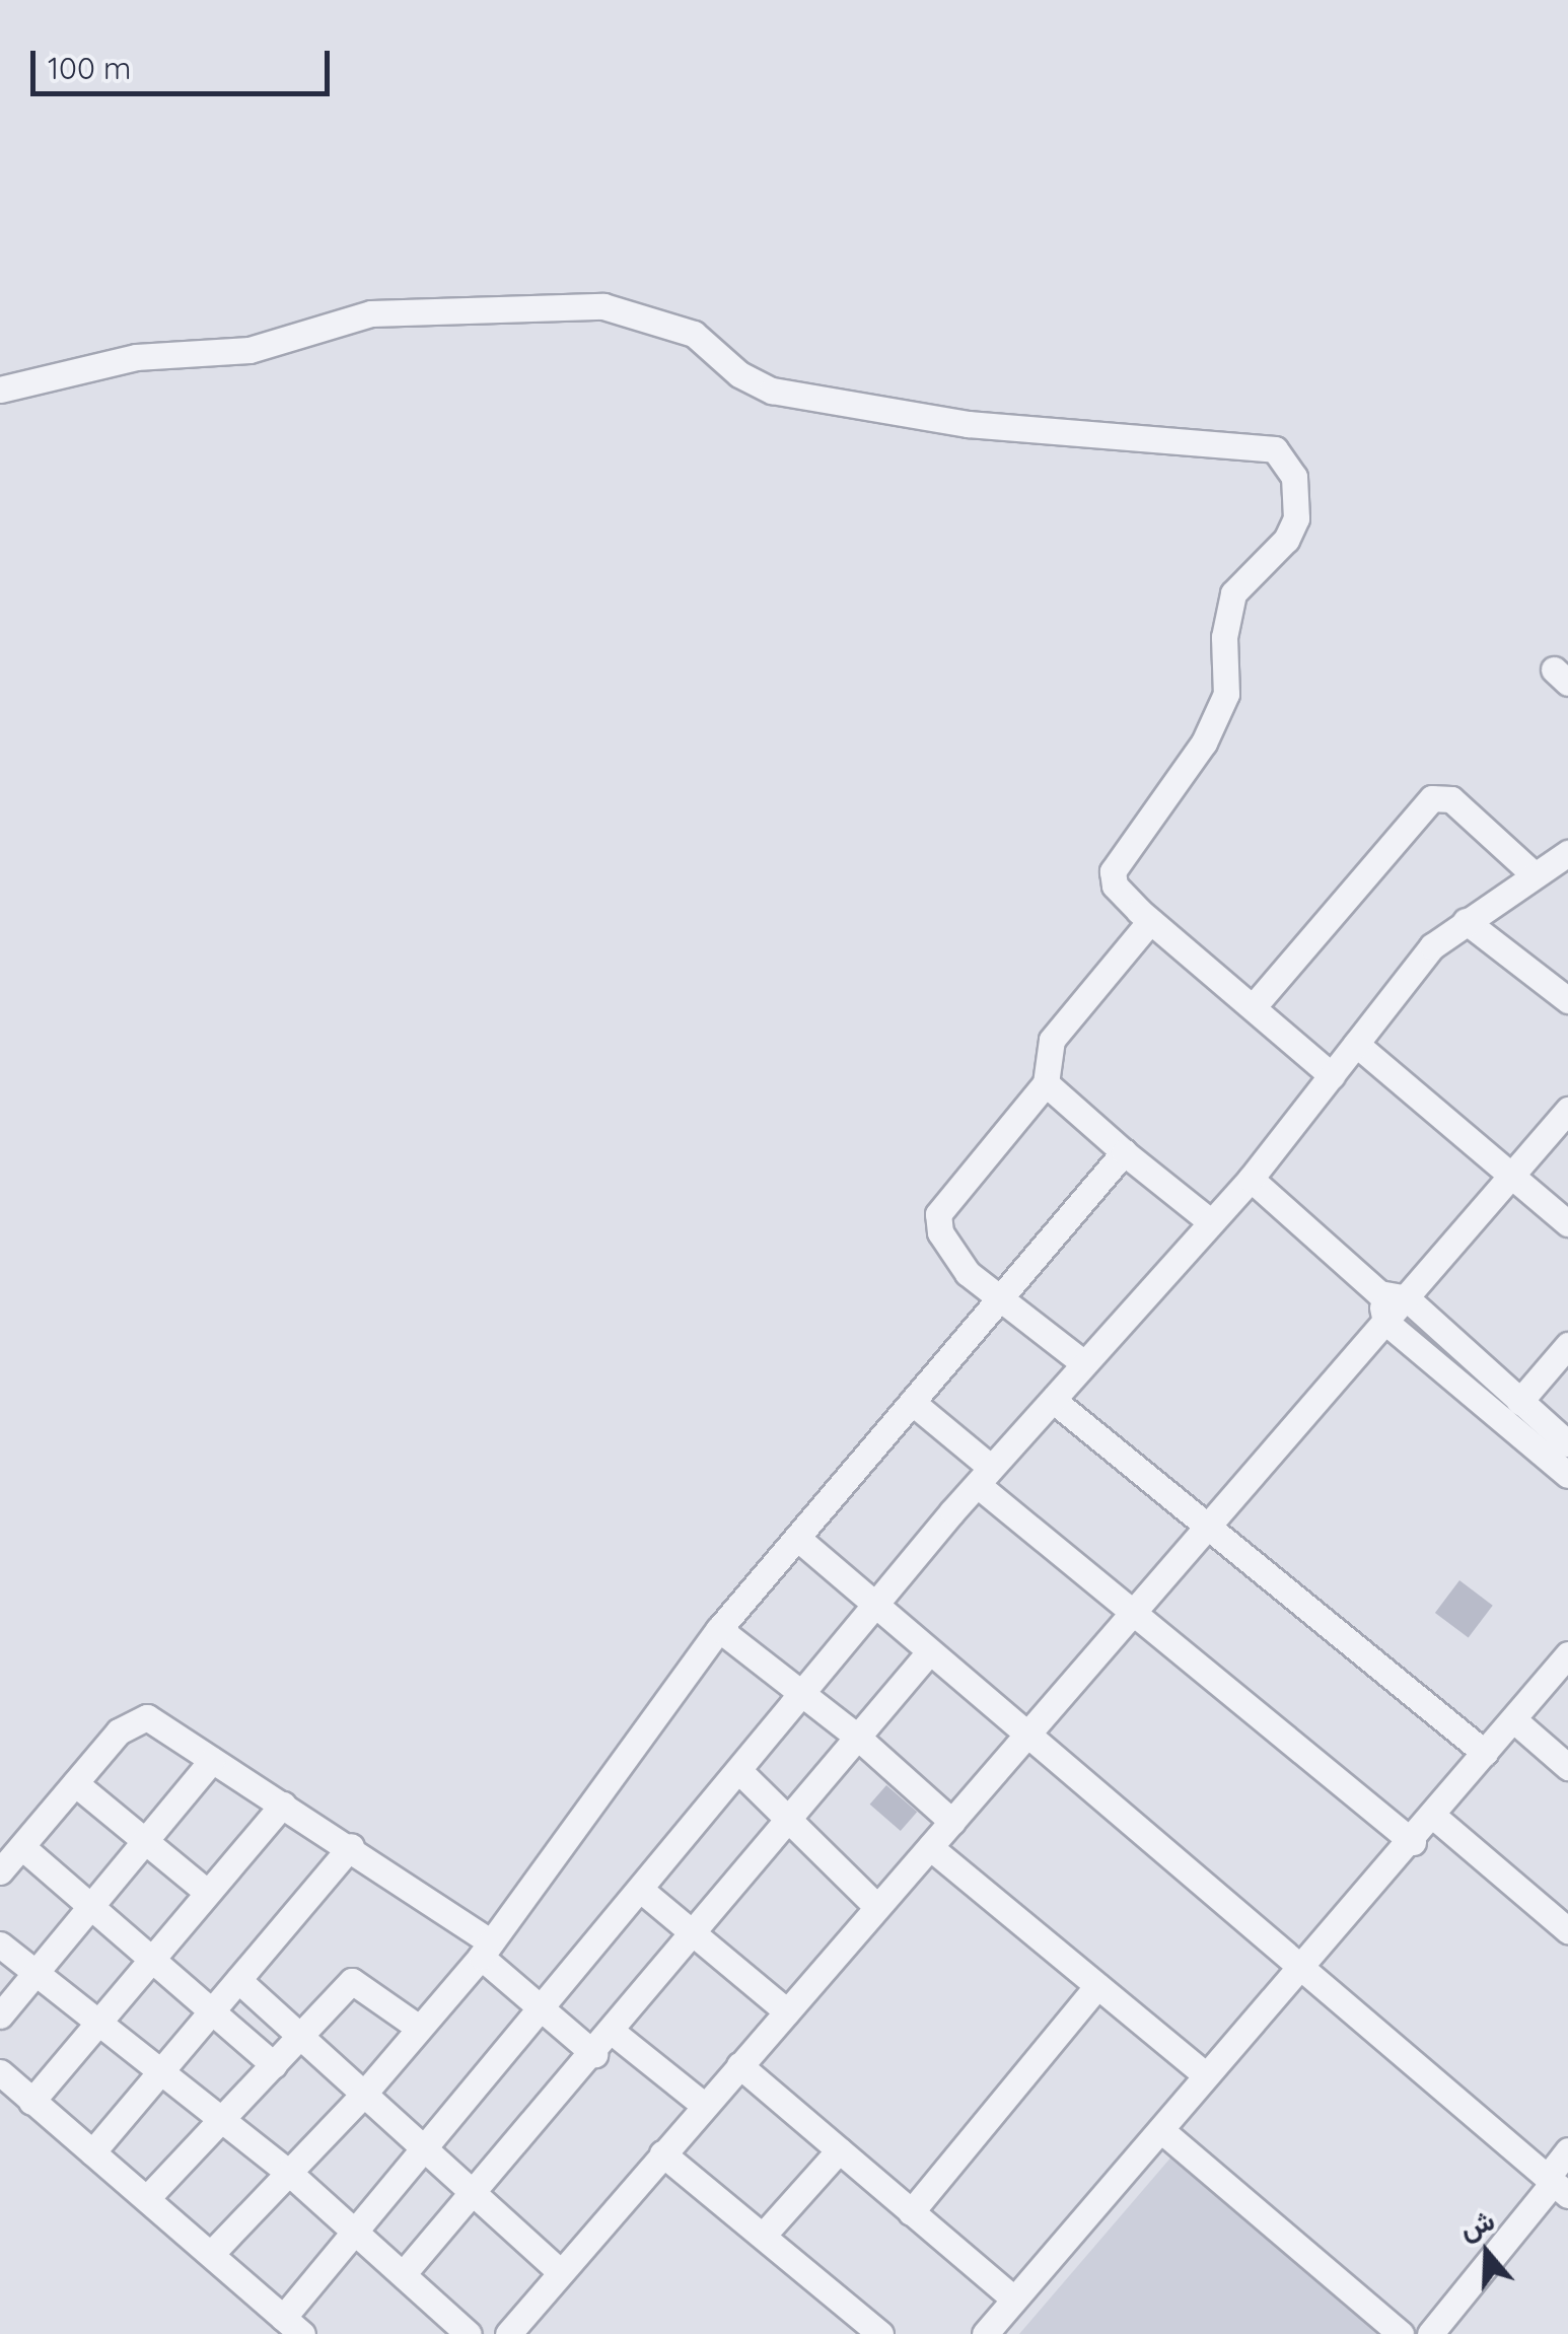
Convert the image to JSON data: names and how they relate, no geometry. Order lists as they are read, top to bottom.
{
  "scale_bar": "100 m",
  "north": "top"
}
